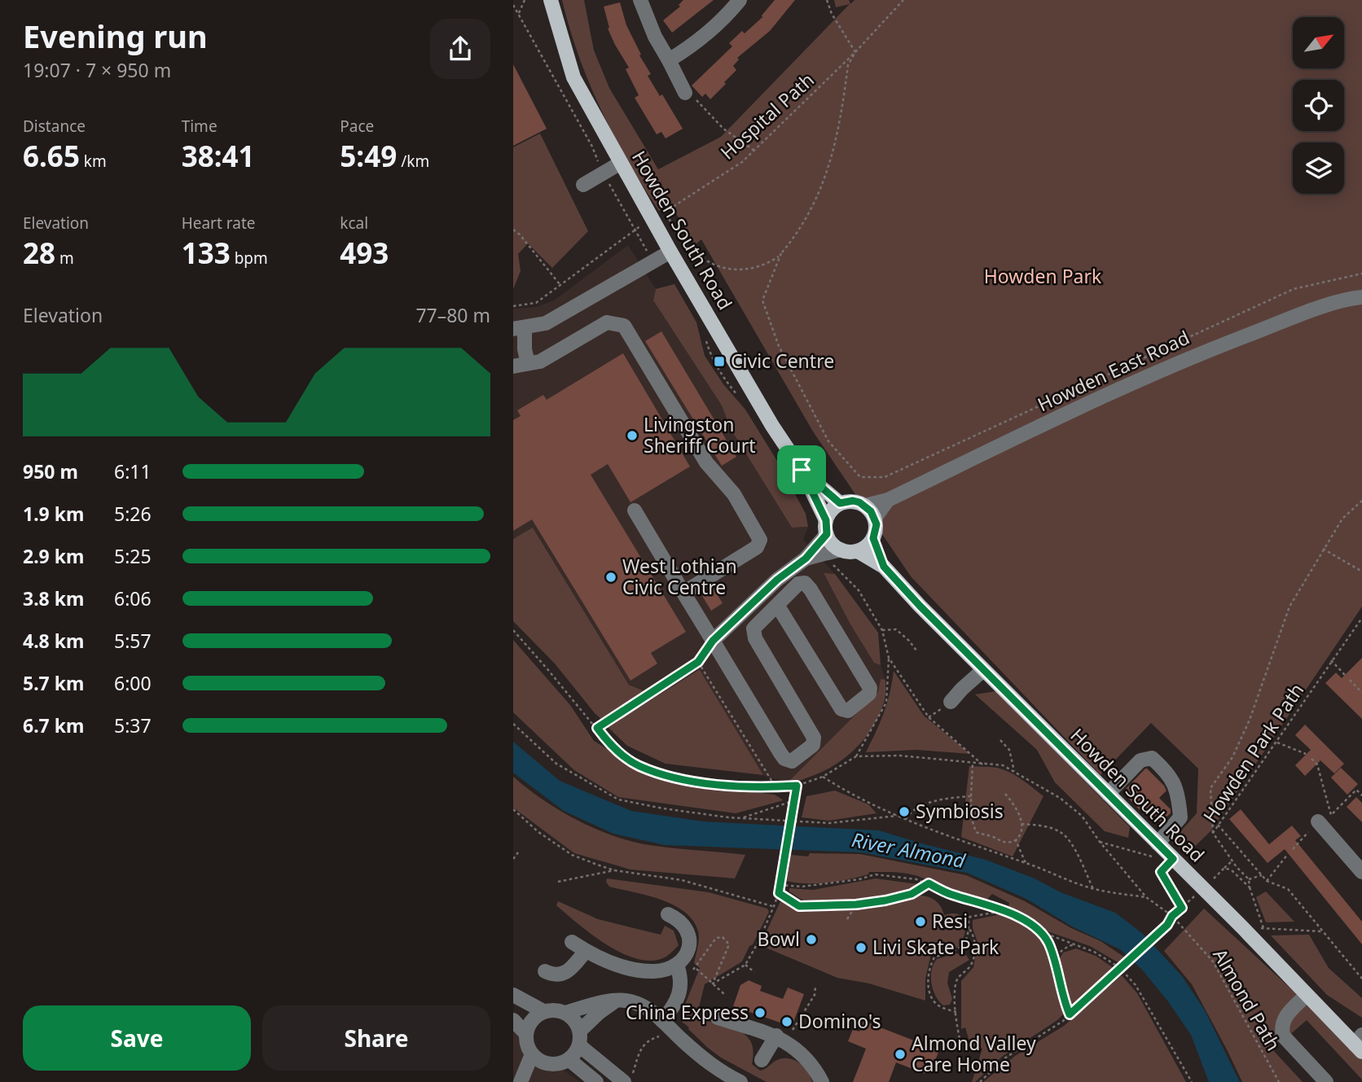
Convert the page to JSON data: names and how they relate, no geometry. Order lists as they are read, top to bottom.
{
  "streets": {
    "main road": ["Howden South Road"],
    "street": ["Howden East Road"],
    "path": ["Hospital Path", "Howden Park Path", "Almond Path"]
  },
  "crossings": [
    ["Hospital Path", "Howden South Road"],
    ["Howden South Road", "Howden East Road"]
  ],
  "water": ["River Almond"],
  "parks": ["Howden Park"],
  "places": {
    "transit": ["Civic Centre"],
    "other": [
      "Livingston Sheriff Court",
      "West Lothian Civic Centre",
      "Symbiosis",
      "Resi",
      "Bowl",
      "Livi Skate Park",
      "China Express",
      "Domino's",
      "Almond Valley Care Home"
    ]
  },
  "north": "top right",
  "page": {
    "heading": ["Evening run", "19:07 · 7 × 950 m"],
    "stats": [
      ["Distance", "6.65 km"],
      ["Time", "38:41"],
      ["Pace", "5:49 /km"],
      ["Elevation", "28 m"],
      ["Heart rate", "133 bpm"],
      ["kcal", "493"]
    ],
    "chart": ["Elevation", "77–80 m"],
    "list": [
      {
        "name": "950 m",
        "note": "6:11"
      },
      {
        "name": "1.9 km",
        "note": "5:26"
      },
      {
        "name": "2.9 km",
        "note": "5:25"
      },
      {
        "name": "3.8 km",
        "note": "6:06"
      },
      {
        "name": "4.8 km",
        "note": "5:57"
      },
      {
        "name": "5.7 km",
        "note": "6:00"
      },
      {
        "name": "6.7 km",
        "note": "5:37"
      }
    ],
    "buttons": ["Save", "Share"]
  }
}
